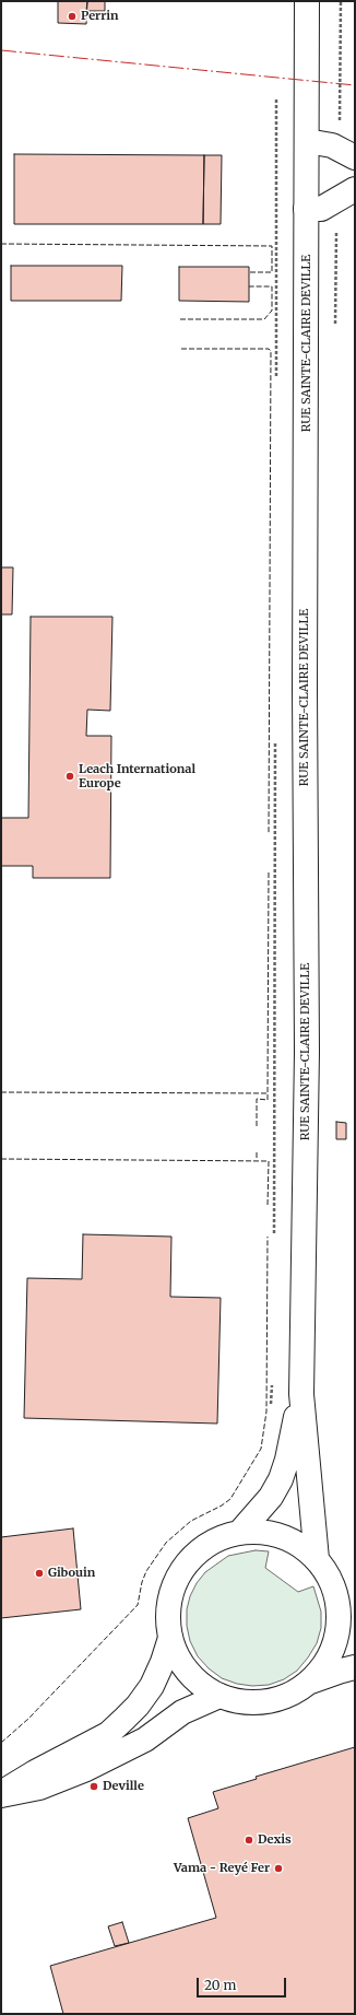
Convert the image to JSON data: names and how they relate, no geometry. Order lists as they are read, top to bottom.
{
  "streets": {
    "main road": ["RUE SAINTE-CLAIRE DEVILLE"]
  },
  "places": [
    "Perrin",
    "Leach International Europe",
    "Gibouin",
    "Deville",
    "Dexis",
    "Vama - Reyé Fer"
  ],
  "scale_bar": "20 m"
}
